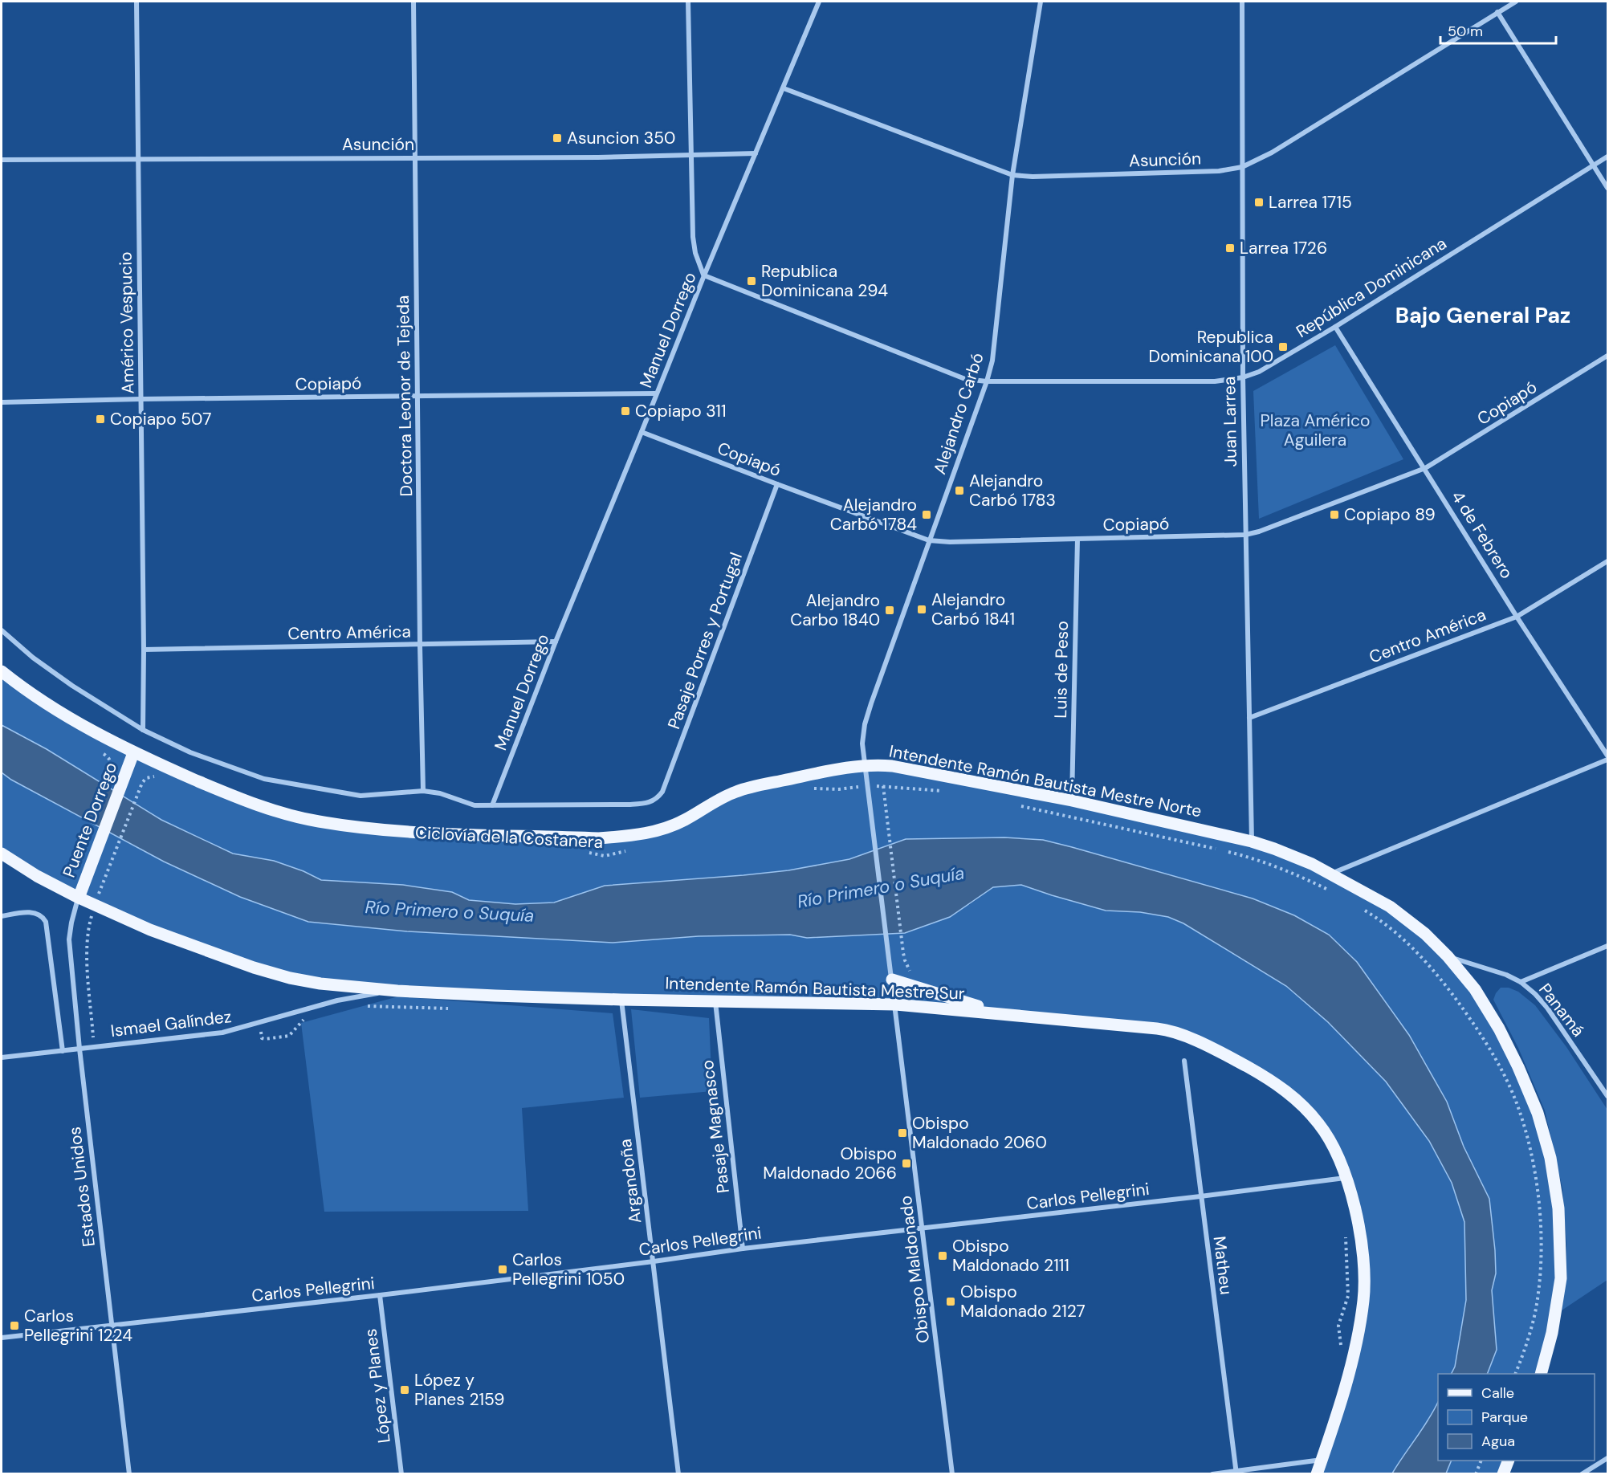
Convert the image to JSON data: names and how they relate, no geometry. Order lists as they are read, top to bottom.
{
  "streets": {
    "main road": ["Intendente Ramón Bautista Mestre Norte", "Puente Dorrego", "Intendente Ramón Bautista Mestre Sur"],
    "street": [
      "Asunción",
      "República Dominicana",
      "Américo Vespucio",
      "Manuel Dorrego",
      "Copiapó",
      "Doctora Leonor de Tejeda",
      "Alejandro Carbó",
      "Juan Larrea",
      "4 de Febrero",
      "Centro América",
      "Pasaje Porres y Portugal",
      "Luis de Peso",
      "Panamá",
      "Ismael Galíndez",
      "Pasaje Magnasco",
      "Argandoña",
      "Estados Unidos",
      "Carlos Pellegrini",
      "Matheu",
      "Obispo Maldonado",
      "López y Planes"
    ],
    "path": ["Ciclovía de la Costanera"]
  },
  "crossings": [
    ["Asunción", "Américo Vespucio"],
    ["Asunción", "Manuel Dorrego"],
    ["Asunción", "Doctora Leonor de Tejeda"],
    ["Asunción", "Alejandro Carbó"],
    ["Asunción", "Juan Larrea"],
    ["República Dominicana", "Manuel Dorrego"],
    ["República Dominicana", "Alejandro Carbó"],
    ["República Dominicana", "Juan Larrea"],
    ["República Dominicana", "4 de Febrero"],
    ["Américo Vespucio", "Copiapó"],
    ["Américo Vespucio", "Centro América"],
    ["Manuel Dorrego", "Copiapó"],
    ["Manuel Dorrego", "Centro América"],
    ["Manuel Dorrego", "Pasaje Porres y Portugal"],
    ["Copiapó", "Doctora Leonor de Tejeda"],
    ["Copiapó", "Alejandro Carbó"],
    ["Copiapó", "Juan Larrea"],
    ["Copiapó", "4 de Febrero"],
    ["Copiapó", "Pasaje Porres y Portugal"],
    ["Copiapó", "Luis de Peso"],
    ["Doctora Leonor de Tejeda", "Centro América"],
    ["Alejandro Carbó", "Intendente Ramón Bautista Mestre Norte"],
    ["Alejandro Carbó", "Obispo Maldonado"],
    ["Juan Larrea", "Centro América"],
    ["Juan Larrea", "Intendente Ramón Bautista Mestre Norte"],
    ["4 de Febrero", "Centro América"],
    ["Luis de Peso", "Intendente Ramón Bautista Mestre Norte"],
    ["Intendente Ramón Bautista Mestre Norte", "Puente Dorrego"],
    ["Intendente Ramón Bautista Mestre Norte", "Panamá"],
    ["Puente Dorrego", "Intendente Ramón Bautista Mestre Sur"],
    ["Puente Dorrego", "Estados Unidos"],
    ["Intendente Ramón Bautista Mestre Sur", "Ismael Galíndez"],
    ["Intendente Ramón Bautista Mestre Sur", "Pasaje Magnasco"],
    ["Intendente Ramón Bautista Mestre Sur", "Argandoña"],
    ["Intendente Ramón Bautista Mestre Sur", "Estados Unidos"],
    ["Intendente Ramón Bautista Mestre Sur", "Carlos Pellegrini"],
    ["Intendente Ramón Bautista Mestre Sur", "Obispo Maldonado"],
    ["Ismael Galíndez", "Estados Unidos"],
    ["Pasaje Magnasco", "Carlos Pellegrini"],
    ["Argandoña", "Carlos Pellegrini"],
    ["Estados Unidos", "Carlos Pellegrini"],
    ["Carlos Pellegrini", "Matheu"],
    ["Carlos Pellegrini", "Obispo Maldonado"],
    ["Carlos Pellegrini", "López y Planes"]
  ],
  "districts": ["Bajo General Paz"],
  "water": ["Río Primero o Suquía"],
  "parks": ["Plaza Américo Aguilera"],
  "places": {
    "transit": [
      "Asuncion 350",
      "Larrea 1715",
      "Larrea 1726",
      "Republica Dominicana 294",
      "Republica Dominicana 100",
      "Copiapo 311",
      "Copiapo 507",
      "Alejandro Carbó 1783",
      "Alejandro Carbó 1784",
      "Copiapo 89",
      "Alejandro Carbó 1841",
      "Alejandro Carbo 1840",
      "Obispo Maldonado 2060",
      "Obispo Maldonado 2066",
      "Obispo Maldonado 2111",
      "Carlos Pellegrini 1050",
      "Obispo Maldonado 2127",
      "Carlos Pellegrini 1224",
      "López y Planes 2159"
    ]
  },
  "legend": ["Calle", "Parque", "Agua"],
  "scale_bar": "50 m"
}
